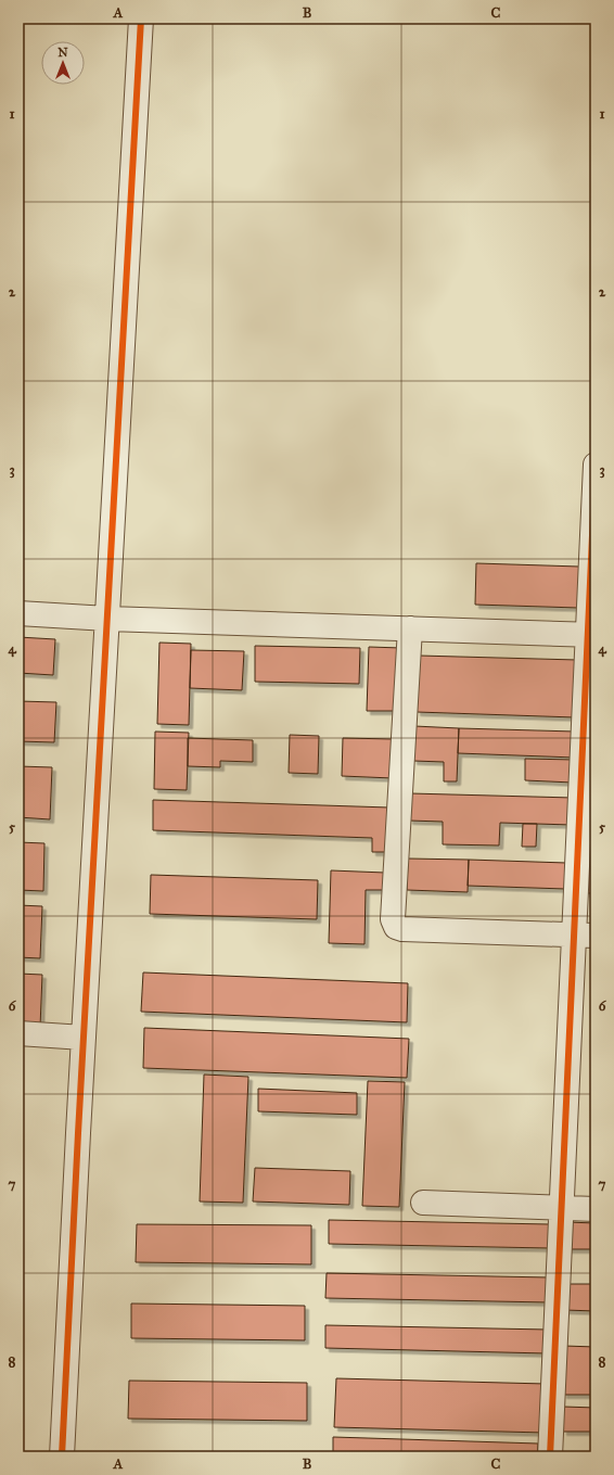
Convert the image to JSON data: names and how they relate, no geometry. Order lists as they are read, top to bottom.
{
  "north": "top",
  "grid": {
    "columns": ["A", "B", "C"],
    "rows": [
      "1",
      "2",
      "3",
      "4",
      "5",
      "6",
      "7",
      "8"
    ]
  }
}
